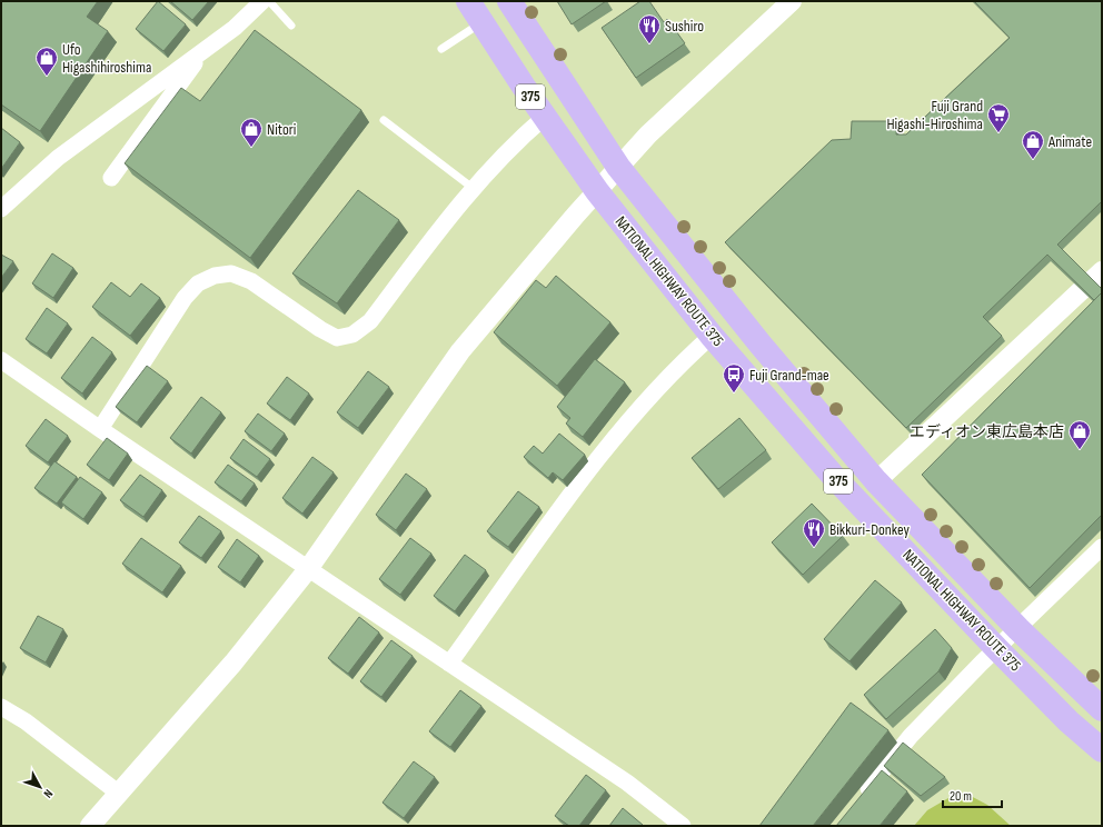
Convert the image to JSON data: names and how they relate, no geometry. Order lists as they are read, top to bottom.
{
  "streets": {
    "highway": ["375", "NATIONAL HIGHWAY ROUTE 375"]
  },
  "places": {
    "restaurant": ["Sushiro", "Bikkuri-Donkey"],
    "shop": [
      "Ufo Higashihiroshima",
      "Nitori",
      "Animate",
      "エディオン東広島本店"
    ],
    "supermarket": ["Fuji Grand Higashi-Hiroshima"],
    "bus stop": ["Fuji Grand-mae"]
  },
  "scale_bar": "20 m",
  "north": "bottom right"
}
